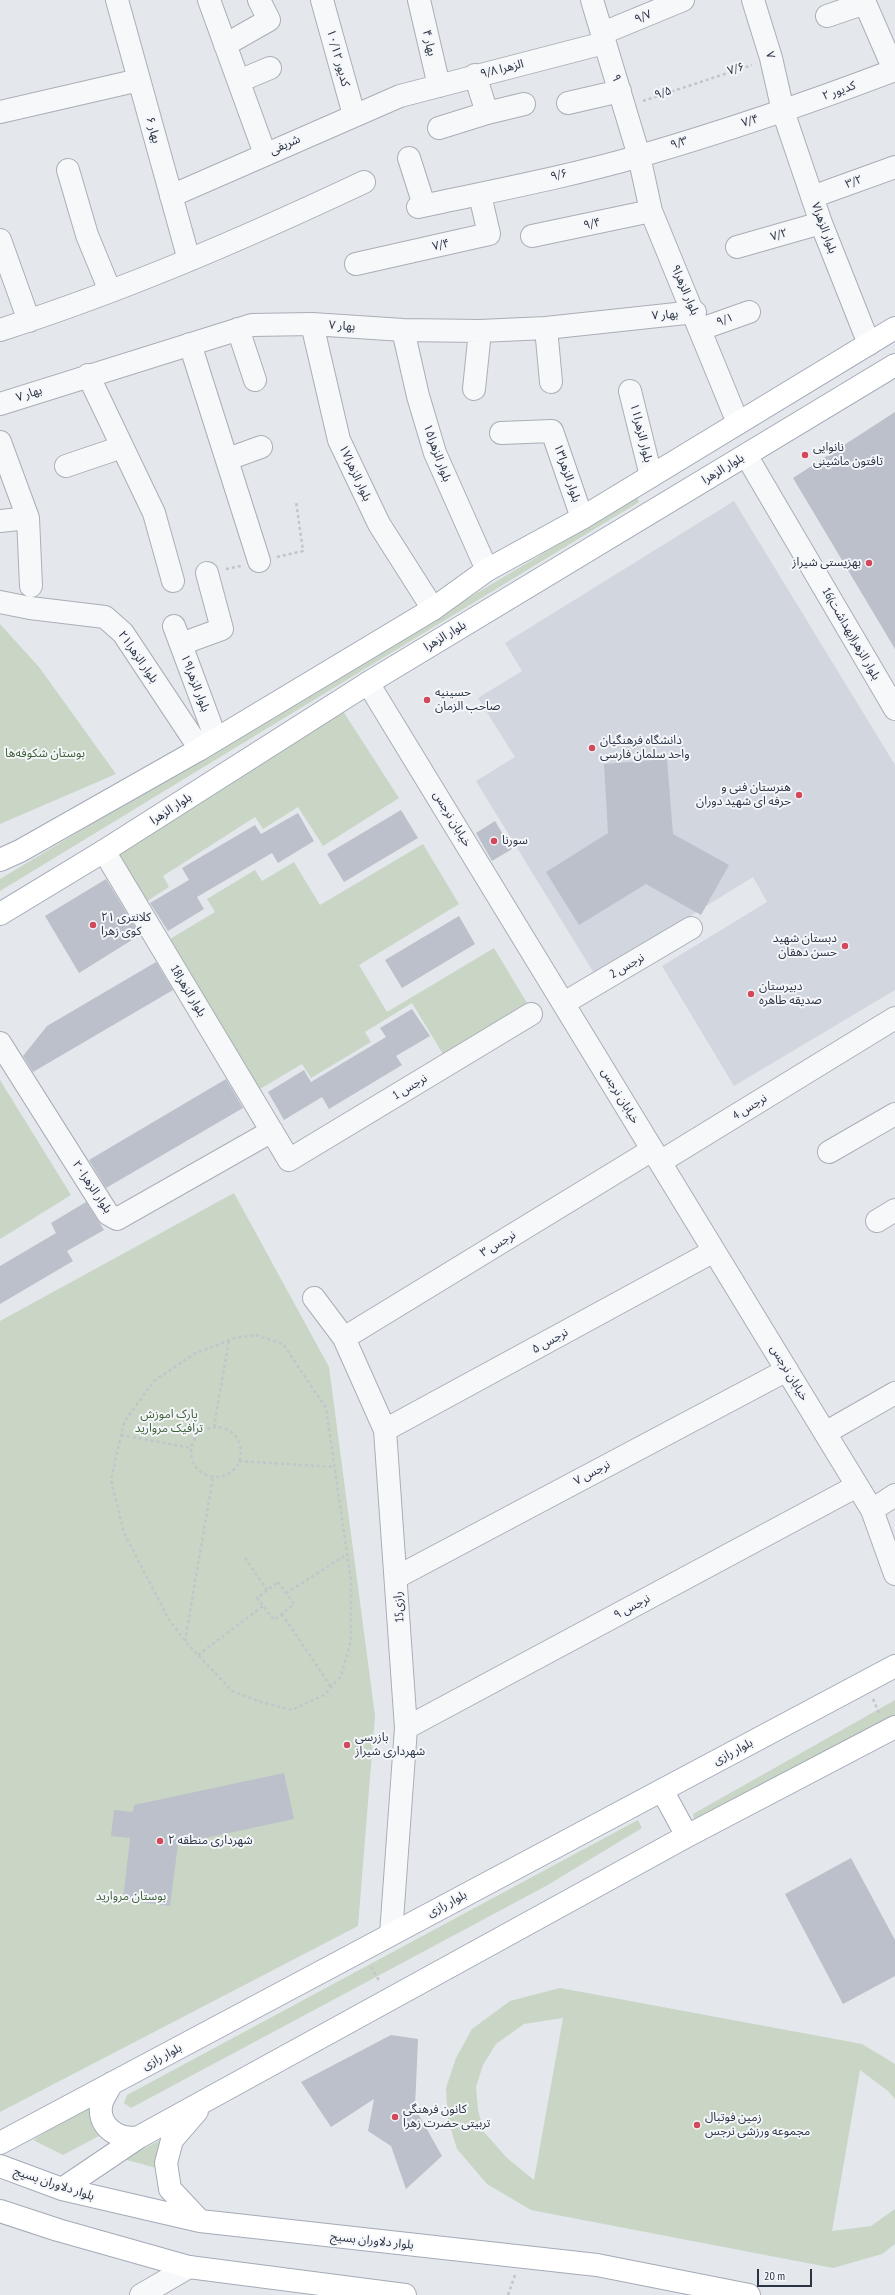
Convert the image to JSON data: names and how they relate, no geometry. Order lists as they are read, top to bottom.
{
  "streets": {
    "main road": ["بلوار الزهرا", "بلوار رازی", "بلوار دلاوران بسیج"],
    "street": [
      "۹/۷",
      "بهار ۴",
      "۷",
      "کدیور ۱۰/۱۲",
      "الزهرا ۹/۸",
      "۹",
      "۲ کدیور",
      "۷/۴",
      "بهار ۶",
      "۹/۳",
      "شریفی",
      "۹/۶",
      "۳/۲",
      "۹/۴",
      "بلوار الزهرا۷",
      "۷/۲",
      "بلوار الزهرا۹",
      "بهار ۷",
      "۹/۱",
      "بلوار الزهرا۱۱",
      "بلوار الزهرا۱۵",
      "بلوار الزهرا۱۷",
      "بلوار الزهرا۱۳",
      "16بلوار الزهرا(بهداشت)",
      "بلوار الزهرا۲۱",
      "بلوار الزهرا۱۹",
      "خیابان نرجس",
      "2 نرجس",
      "18بلوار الزهرا",
      "1 نرجس",
      "4 نرجس",
      "بلوار الزهرا۲۰",
      "نرجس ۳",
      "نرجس ۵",
      "نرجس ۷",
      "15رازی",
      "نرجس ۹"
    ],
    "path": ["۷/۶", "۹/۵"]
  },
  "crossings": [
    ["۹/۷", "الزهرا ۹/۸"],
    ["۹/۷", "۹"],
    ["بهار ۴", "الزهرا ۹/۸"],
    ["۷", "۷/۶"],
    ["۷", "۲ کدیور"],
    ["۷", "۷/۴"],
    ["۷", "بلوار الزهرا۷"],
    ["کدیور ۱۰/۱۲", "شریفی"],
    ["الزهرا ۹/۸", "۹"],
    ["الزهرا ۹/۸", "شریفی"],
    ["۷/۶", "۹/۵"],
    ["۹", "۹/۵"],
    ["۹", "۹/۳"],
    ["۹", "۹/۶"],
    ["۹", "بلوار الزهرا۹"],
    ["۲ کدیور", "۷/۴"],
    ["۲ کدیور", "بلوار الزهرا۷"],
    ["۷/۴", "۹/۳"],
    ["۷/۴", "۹/۶"],
    ["۷/۴", "بلوار الزهرا۷"],
    ["بهار ۶", "شریفی"],
    ["۹/۳", "۹/۶"],
    ["۹/۳", "بلوار الزهرا۹"],
    ["۹/۶", "بلوار الزهرا۹"],
    ["۳/۲", "بلوار الزهرا۷"],
    ["۹/۴", "بلوار الزهرا۹"],
    ["بلوار الزهرا۷", "۷/۲"],
    ["بلوار الزهرا۹", "بهار ۷"],
    ["بلوار الزهرا۹", "۹/۱"],
    ["بهار ۷", "۹/۱"],
    ["بهار ۷", "بلوار الزهرا۱۵"],
    ["بهار ۷", "بلوار الزهرا۱۷"],
    ["بلوار الزهرا", "16بلوار الزهرا(بهداشت)"],
    ["بلوار الزهرا", "خیابان نرجس"],
    ["بلوار الزهرا", "18بلوار الزهرا"],
    ["بلوار الزهرا۲۱", "بلوار الزهرا۱۹"],
    ["خیابان نرجس", "2 نرجس"],
    ["خیابان نرجس", "4 نرجس"],
    ["خیابان نرجس", "نرجس ۳"],
    ["خیابان نرجس", "نرجس ۵"],
    ["خیابان نرجس", "نرجس ۷"],
    ["خیابان نرجس", "نرجس ۹"],
    ["18بلوار الزهرا", "1 نرجس"],
    ["18بلوار الزهرا", "بلوار الزهرا۲۰"],
    ["4 نرجس", "نرجس ۳"],
    ["نرجس ۳", "15رازی"],
    ["نرجس ۵", "15رازی"],
    ["نرجس ۷", "15رازی"],
    ["15رازی", "نرجس ۹"],
    ["15رازی", "بلوار رازی"]
  ],
  "parks": ["بوستان شکوفه‌ها", "پارک اموزش ترافیک مروارید", "بوستان مروارید"],
  "places": [
    "نانوایی تافتون ماشینی",
    "بهزیستی شیراز",
    "حسینیه صاحب الزمان",
    "دانشگاه فرهنگیان واحد سلمان فارسی",
    "هنرستان فنی و حرفه ای شهید دوران",
    "سورنا",
    "کلانتری ۲۱ کوی زهرا",
    "دبستان شهید حسن دهقان",
    "دبیرستان صدیقه طاهره",
    "بازرسی شهرداری شیراز",
    "شهرداری منطقه ۲",
    "کانون فرهنگی تربیتی حضرت زهرا",
    "زمین فوتبال مجموعه ورزشی نرجس"
  ],
  "scale_bar": "20 m"
}
